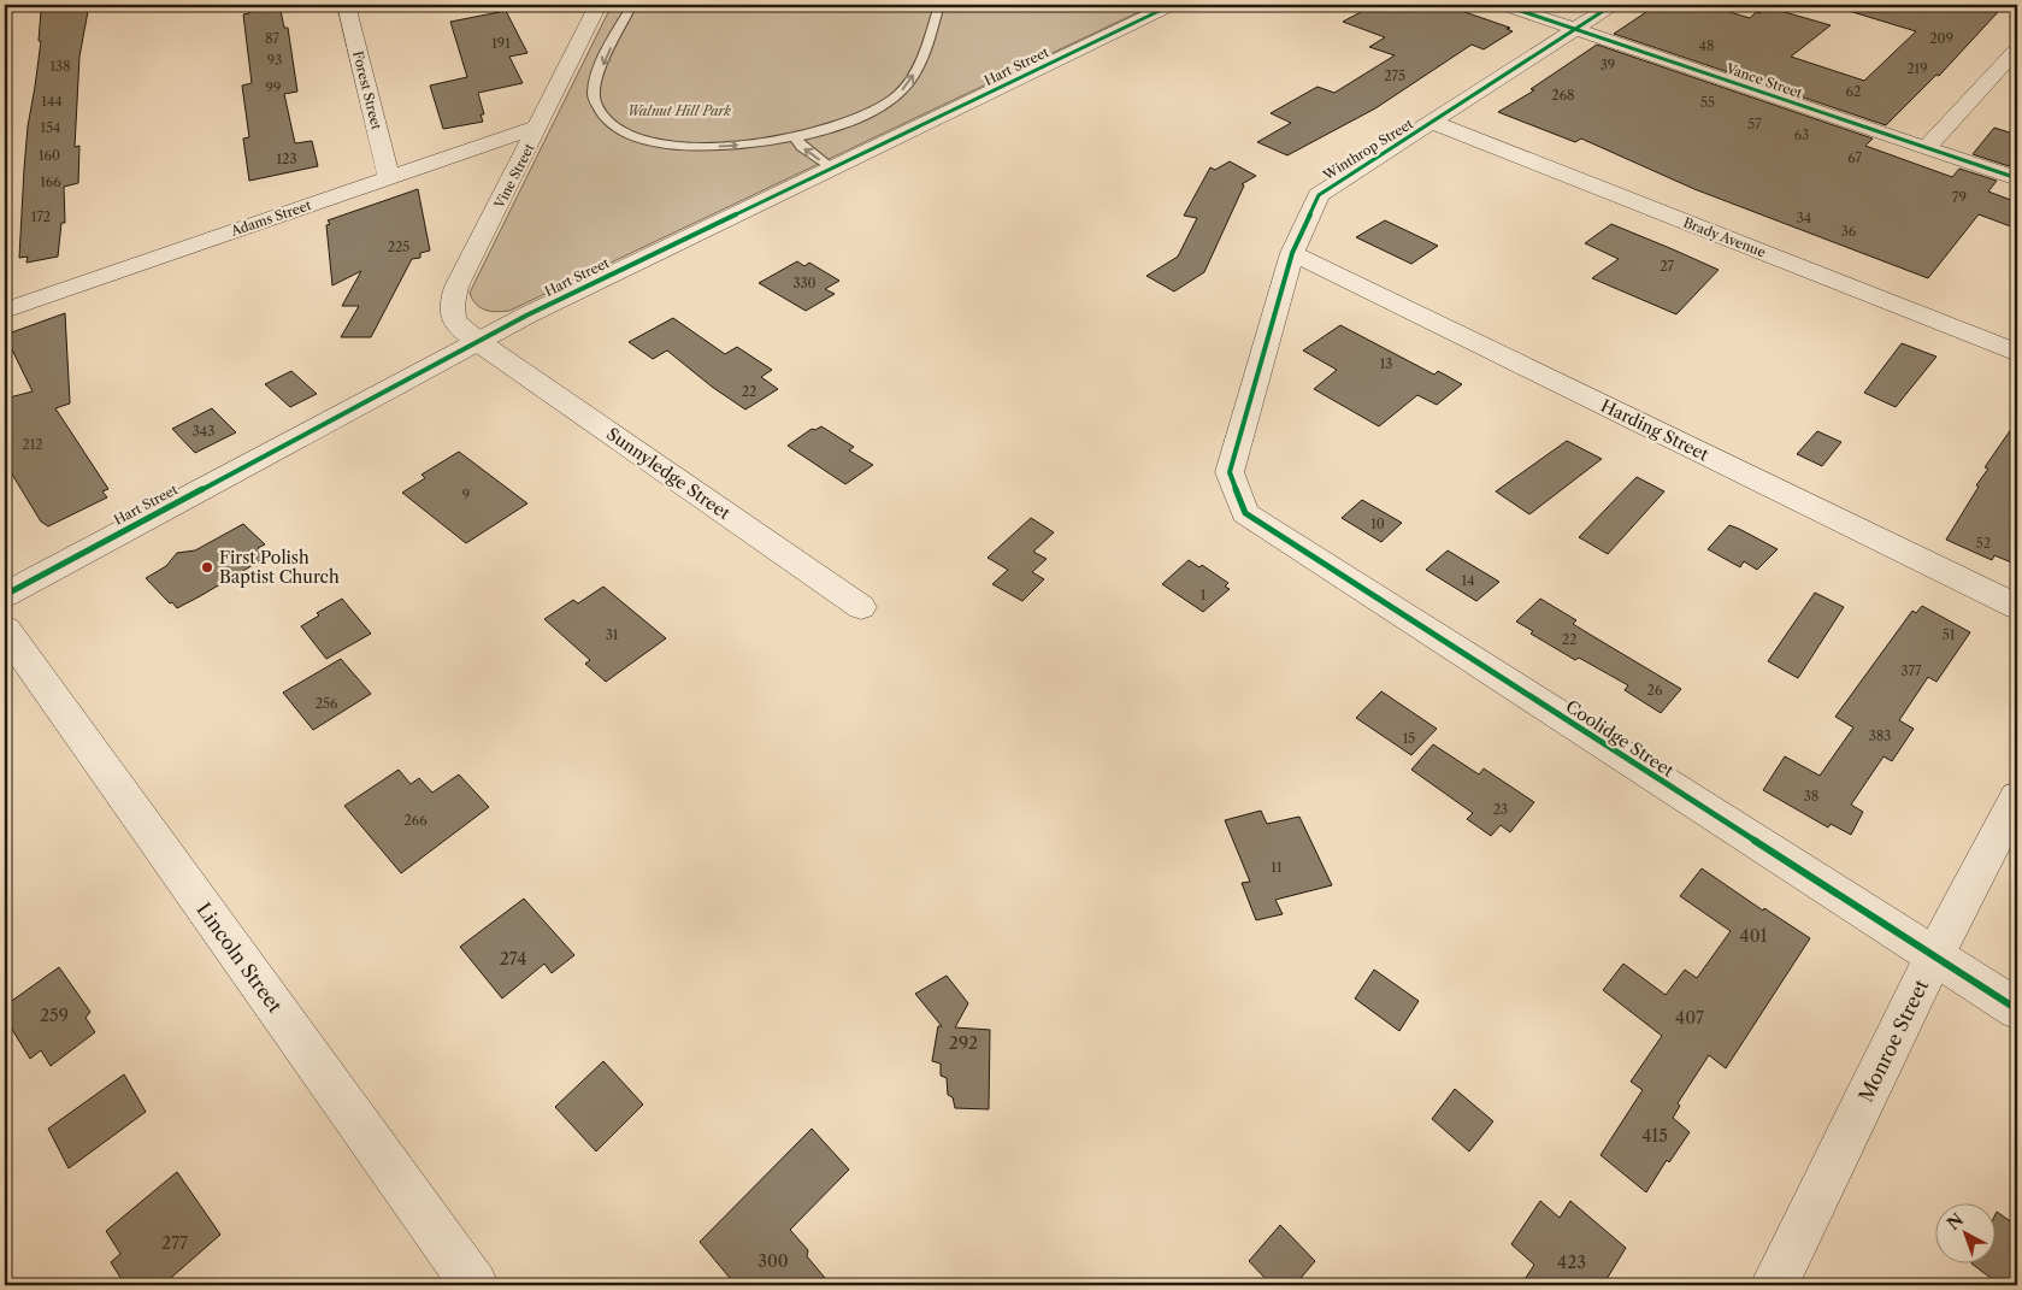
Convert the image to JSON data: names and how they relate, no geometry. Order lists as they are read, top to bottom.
{
  "streets": {
    "street": [
      "Hart Street",
      "Vance Street",
      "Forest Street",
      "Winthrop Street",
      "Vine Street",
      "Adams Street",
      "Brady Avenue",
      "Harding Street",
      "Sunnyledge Street",
      "Coolidge Street",
      "Lincoln Street",
      "Monroe Street"
    ]
  },
  "crossings": [
    ["Hart Street", "Vine Street"],
    ["Hart Street", "Sunnyledge Street"],
    ["Vance Street", "Winthrop Street"],
    ["Forest Street", "Adams Street"],
    ["Winthrop Street", "Brady Avenue"],
    ["Winthrop Street", "Harding Street"],
    ["Winthrop Street", "Coolidge Street"],
    ["Vine Street", "Adams Street"],
    ["Vine Street", "Sunnyledge Street"],
    ["Coolidge Street", "Monroe Street"]
  ],
  "parks": ["Walnut Hill Park"],
  "places": ["First Polish Baptist Church"],
  "house_numbers": [
    "87",
    "209",
    "191",
    "48",
    "93",
    "39",
    "138",
    "219",
    "275",
    "99",
    "62",
    "268",
    "144",
    "55",
    "57",
    "154",
    "63",
    "160",
    "67",
    "123",
    "166",
    "79",
    "172",
    "34",
    "36",
    "225",
    "27",
    "330",
    "13",
    "22",
    "343",
    "212",
    "9",
    "10",
    "52",
    "14",
    "1",
    "31",
    "51",
    "22",
    "377",
    "26",
    "256",
    "383",
    "15",
    "38",
    "23",
    "266",
    "11",
    "401",
    "274",
    "259",
    "407",
    "292",
    "415",
    "277",
    "300",
    "423"
  ],
  "north": "top left"
}
